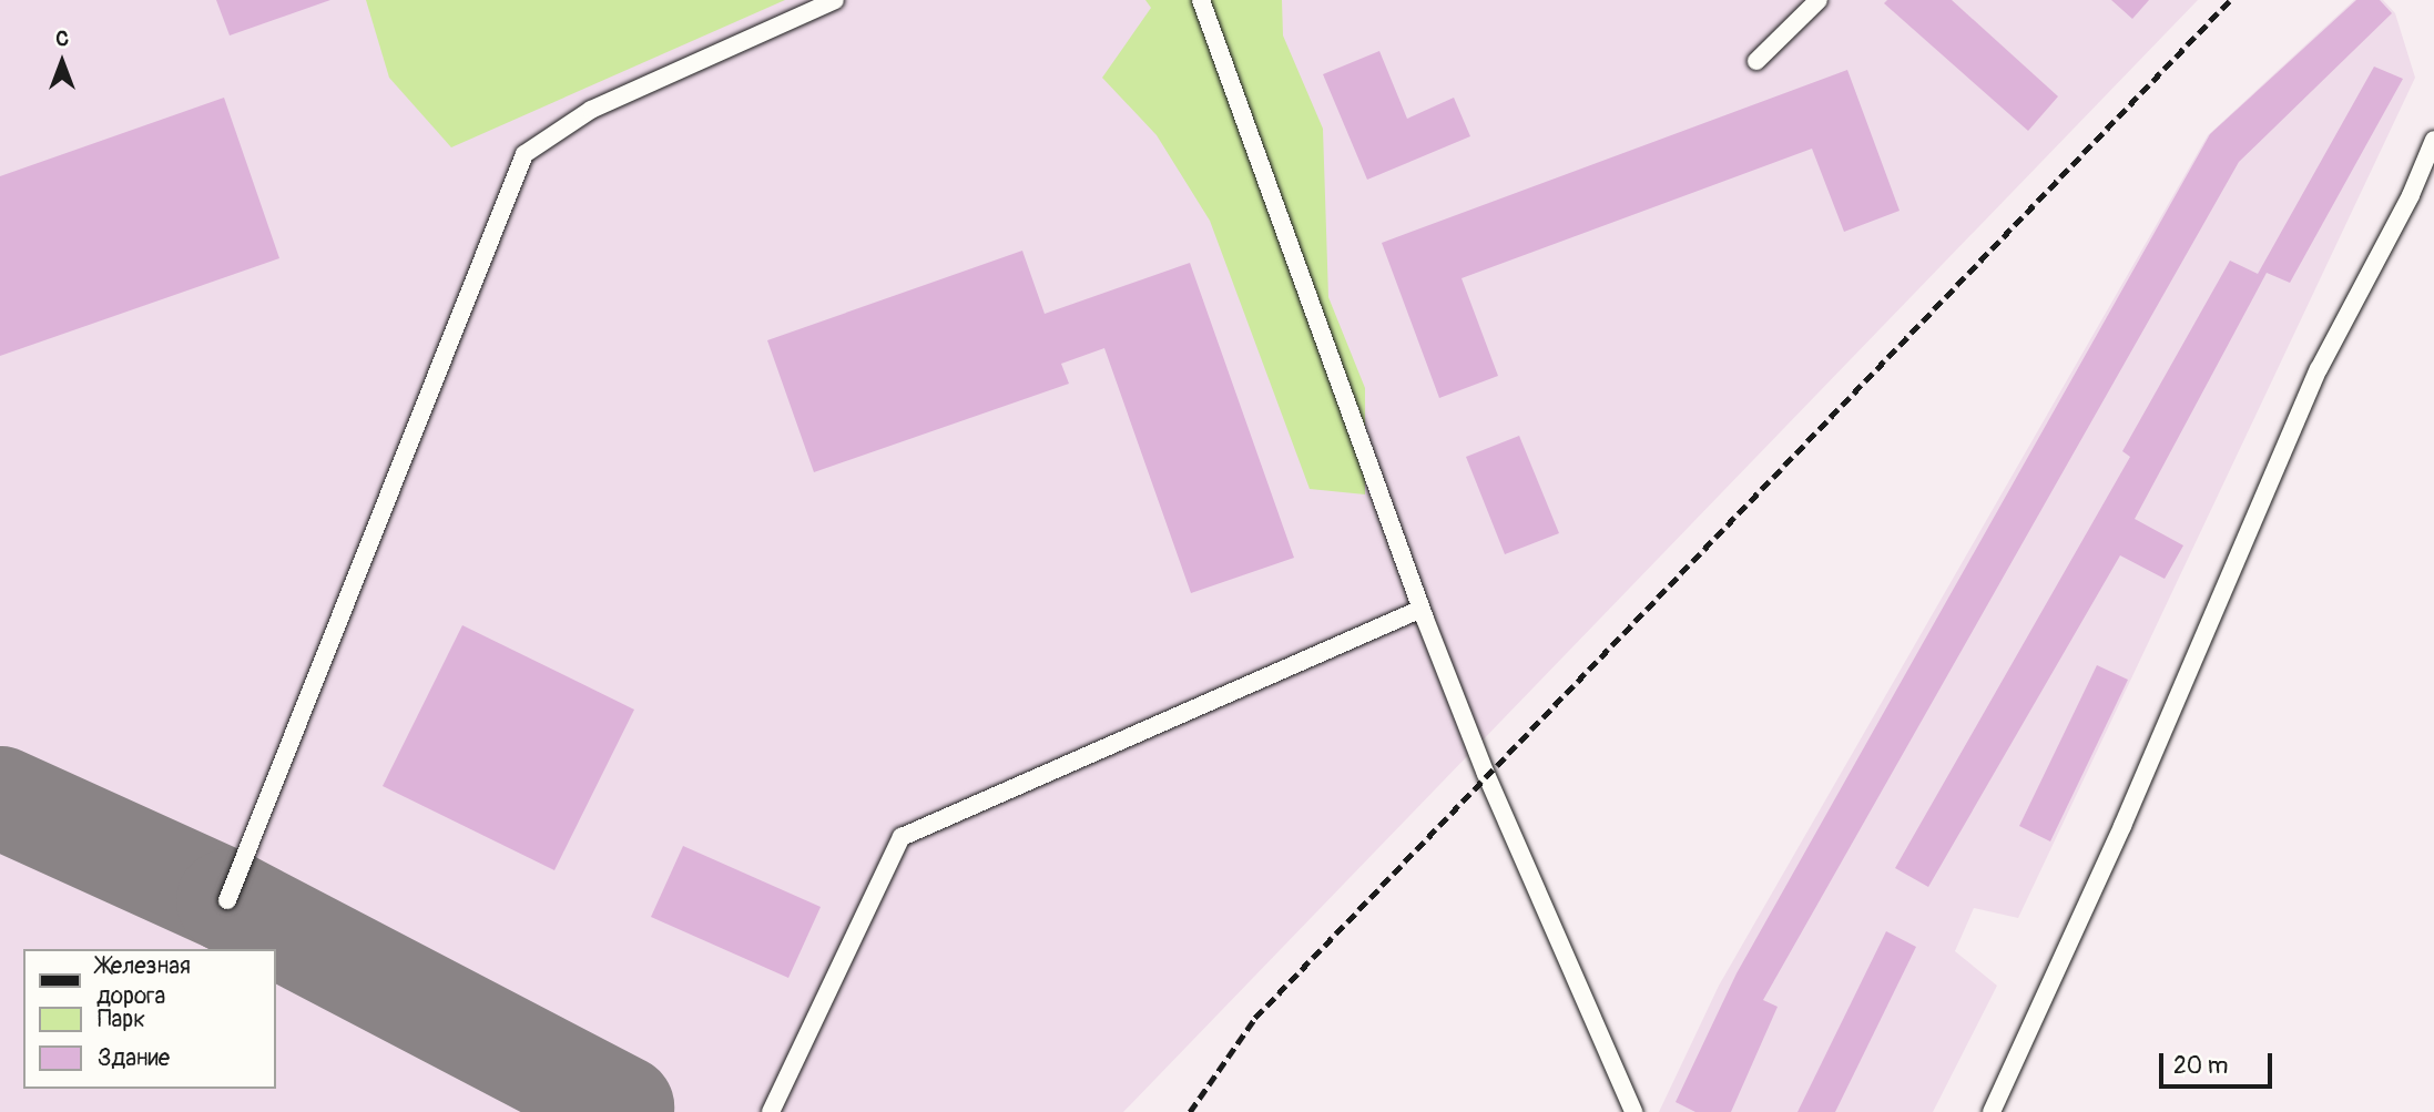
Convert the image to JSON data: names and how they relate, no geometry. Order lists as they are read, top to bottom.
{
  "legend": ["Железная дорога", "Парк", "Здание"],
  "scale_bar": "20 m",
  "north": "top"
}
